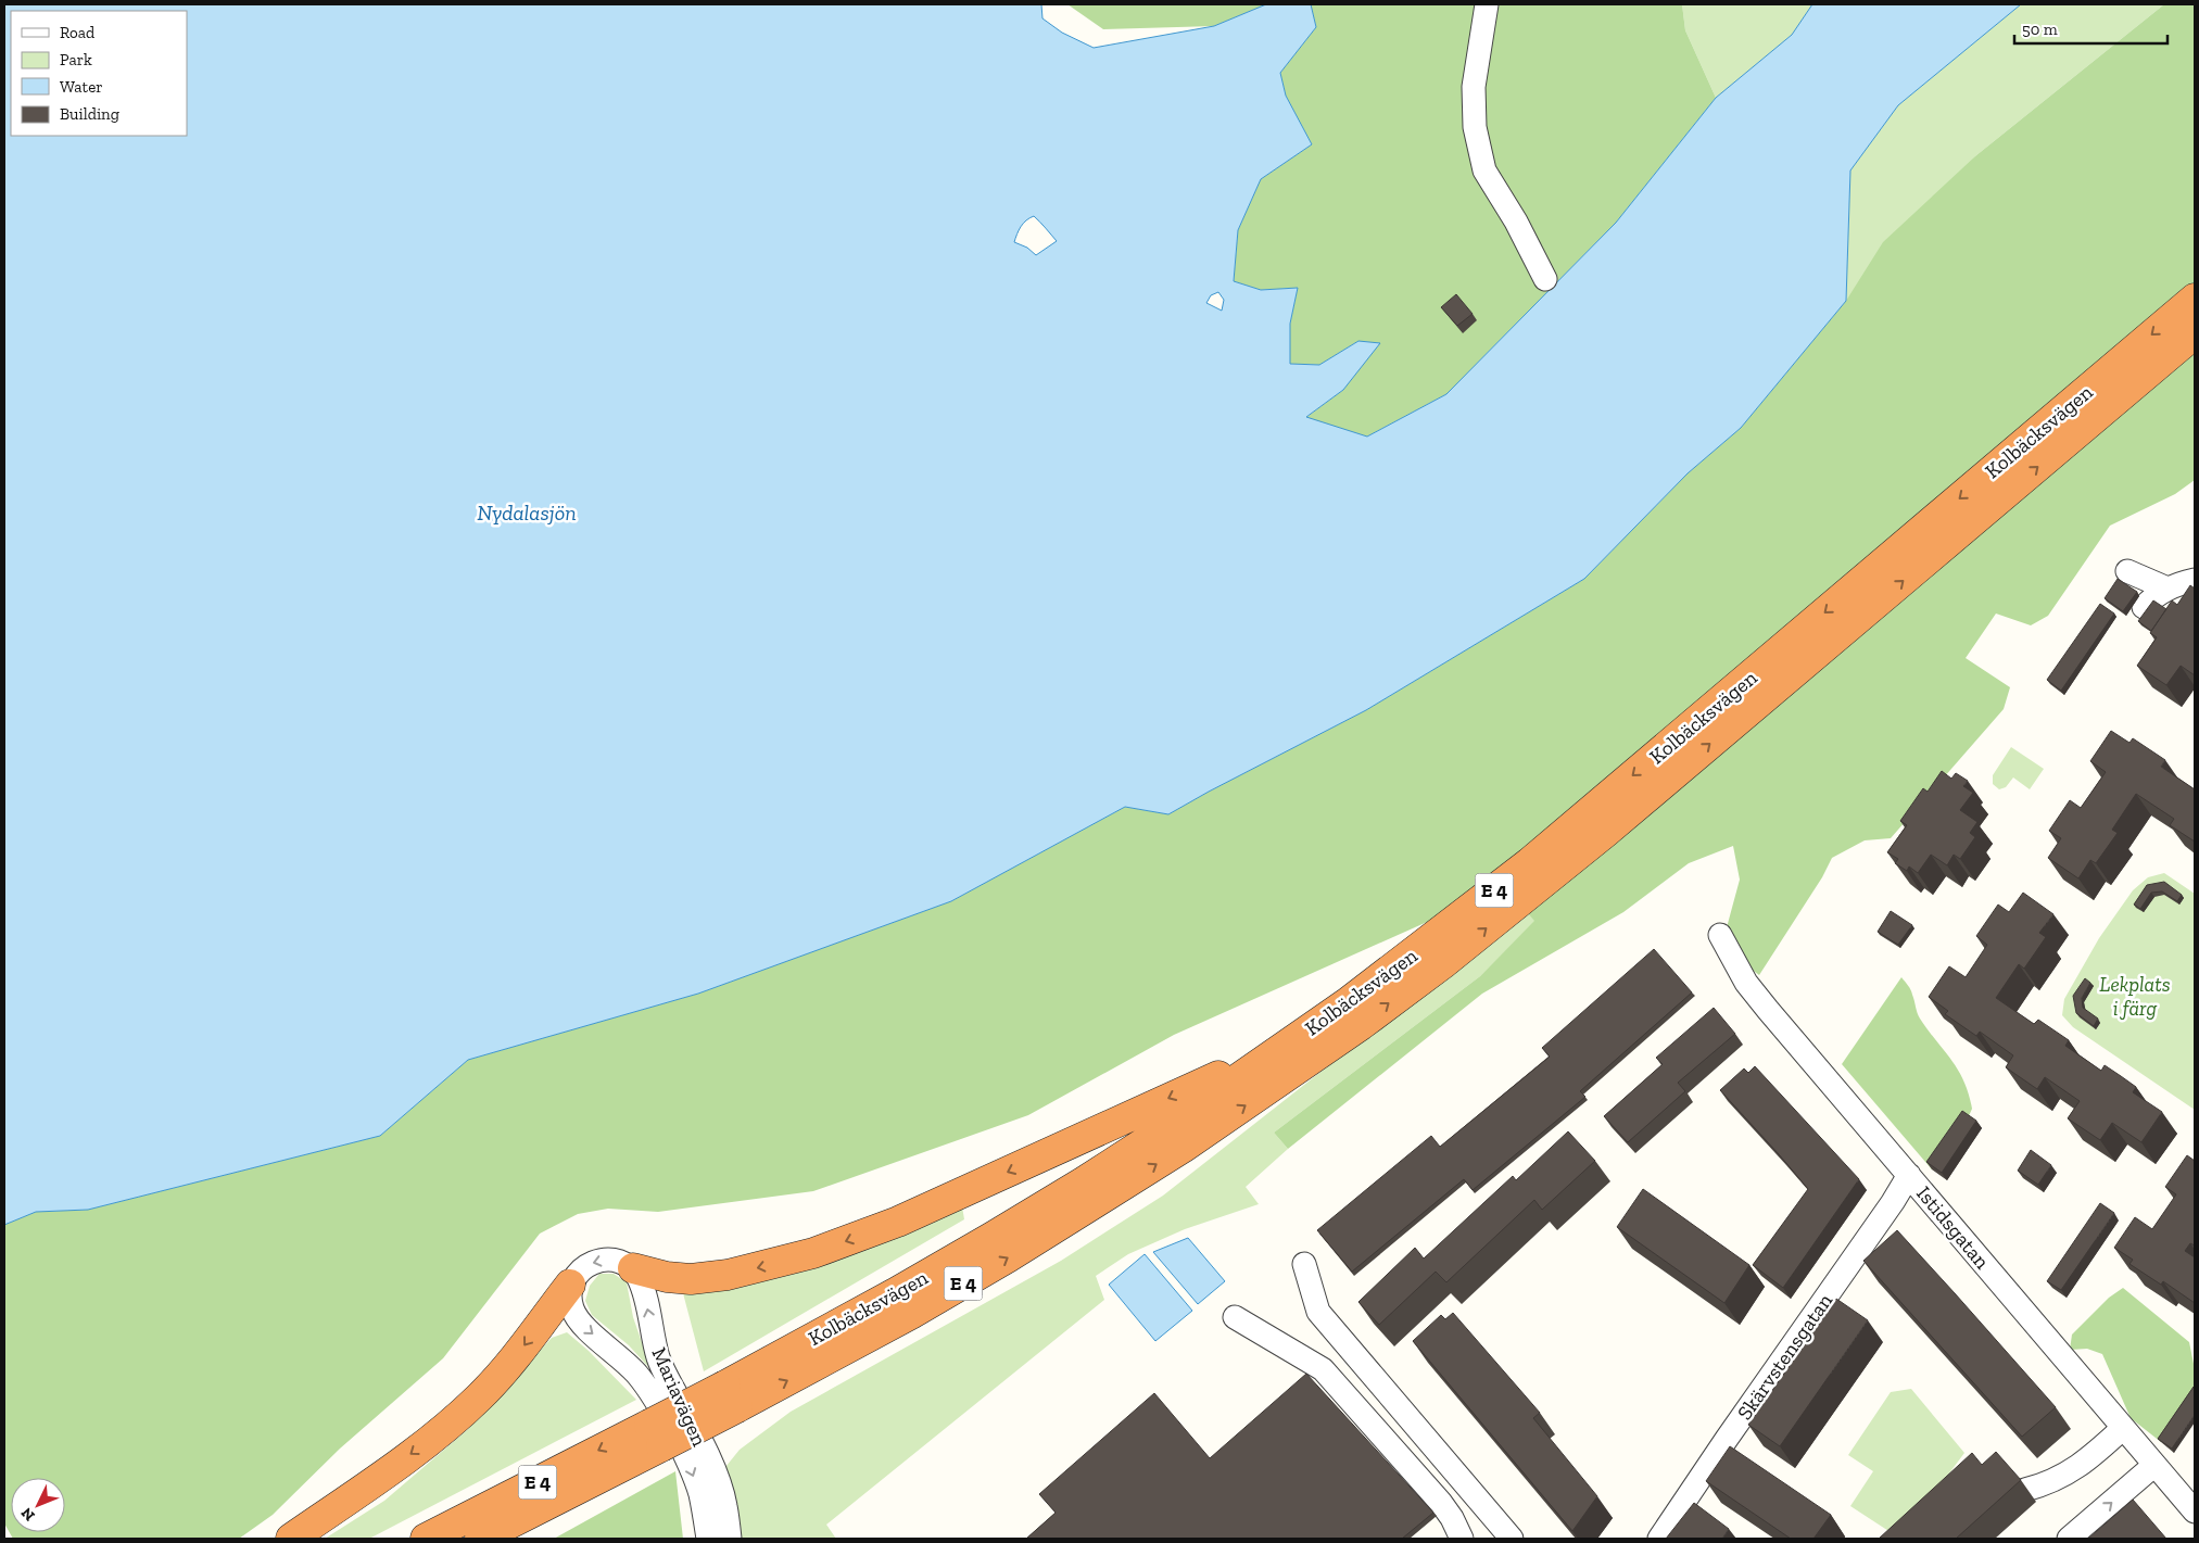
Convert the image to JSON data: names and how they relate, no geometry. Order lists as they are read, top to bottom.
{
  "streets": {
    "highway": ["Kolbäcksvägen", "E 4"],
    "street": ["Istidsgatan", "Skärvstensgatan", "Mariavägen"]
  },
  "crossings": [
    ["Istidsgatan", "Skärvstensgatan"]
  ],
  "water": ["Nydalasjön"],
  "parks": ["Lekplats i färg"],
  "legend": [
    "Road",
    "Park",
    "Water",
    "Building"
  ],
  "scale_bar": "50 m",
  "north": "bottom left"
}
